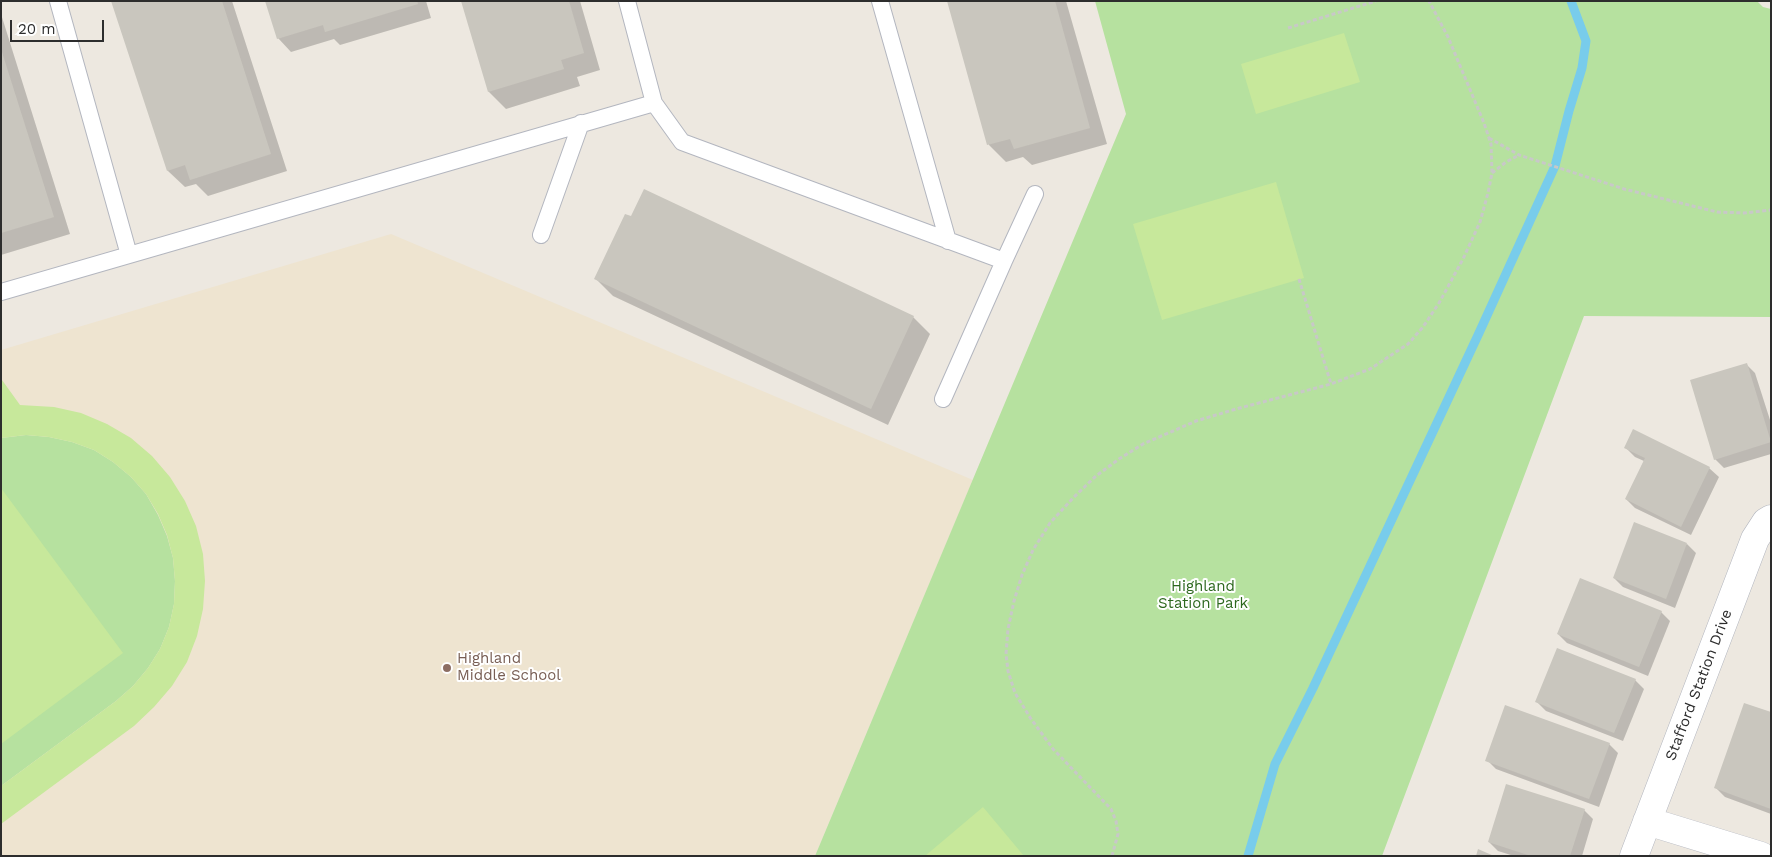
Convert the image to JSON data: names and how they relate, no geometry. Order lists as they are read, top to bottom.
{
  "streets": {
    "street": ["Stafford Station Drive"]
  },
  "parks": ["Highland Station Park"],
  "places": ["Highland Middle School"],
  "scale_bar": "20 m"
}
